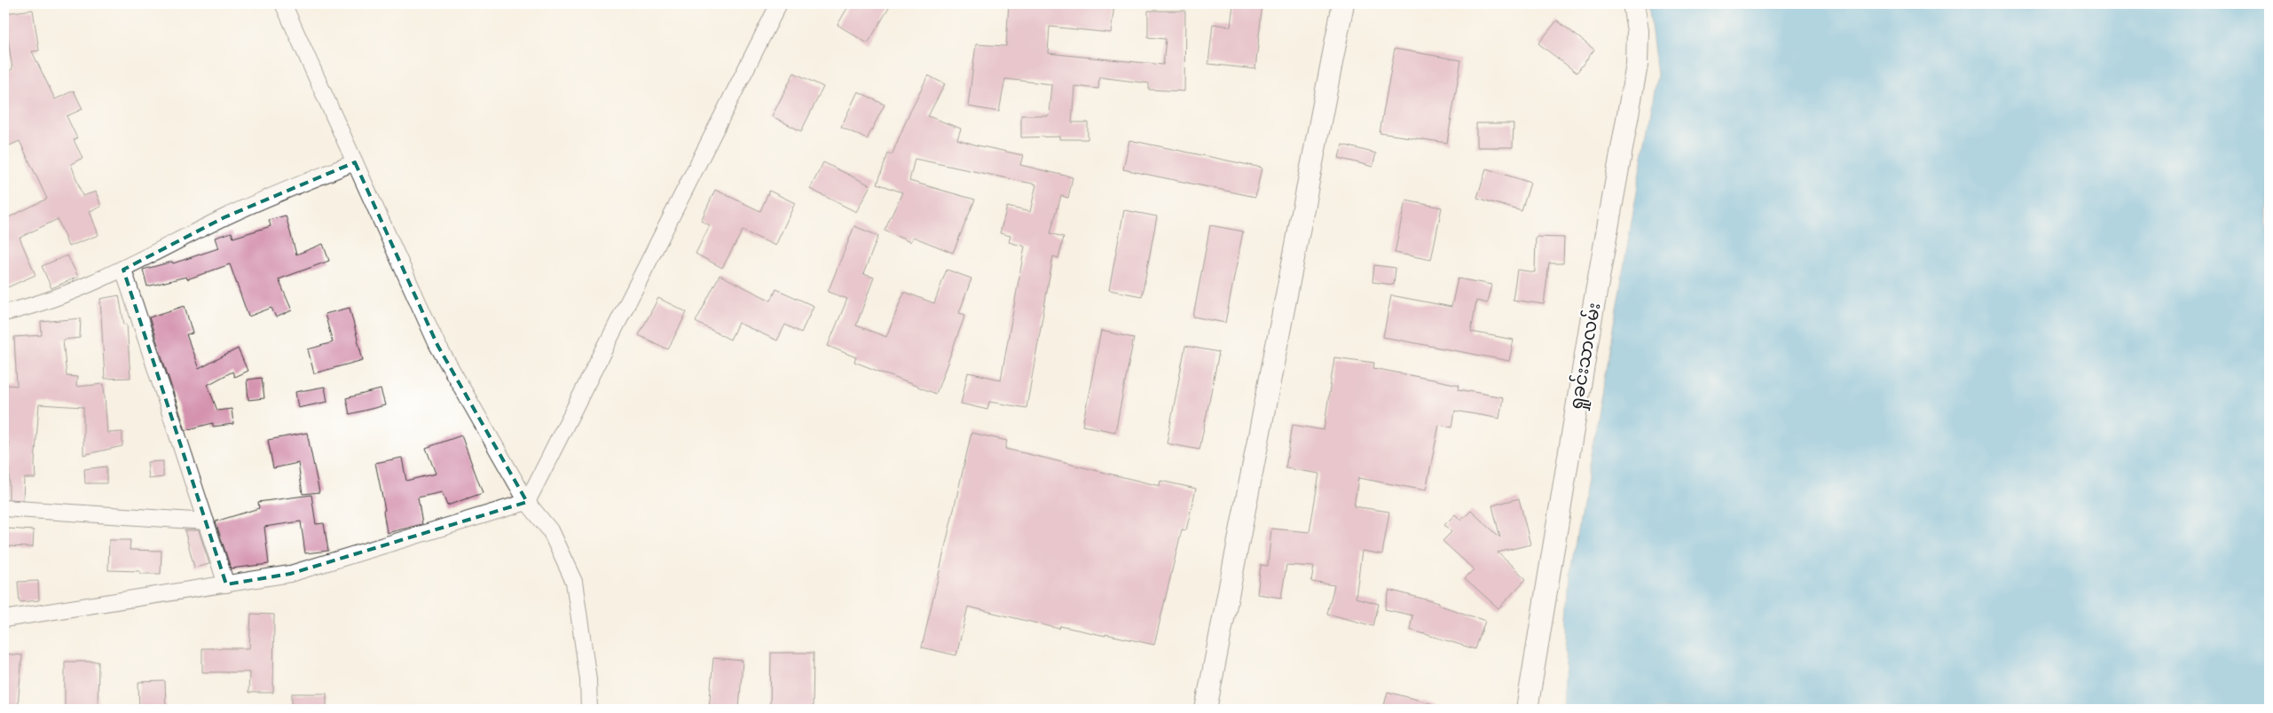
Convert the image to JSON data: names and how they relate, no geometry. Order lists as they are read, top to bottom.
{
  "streets": {
    "street": ["ရှုခင်းသာလမ်း"]
  }
}
